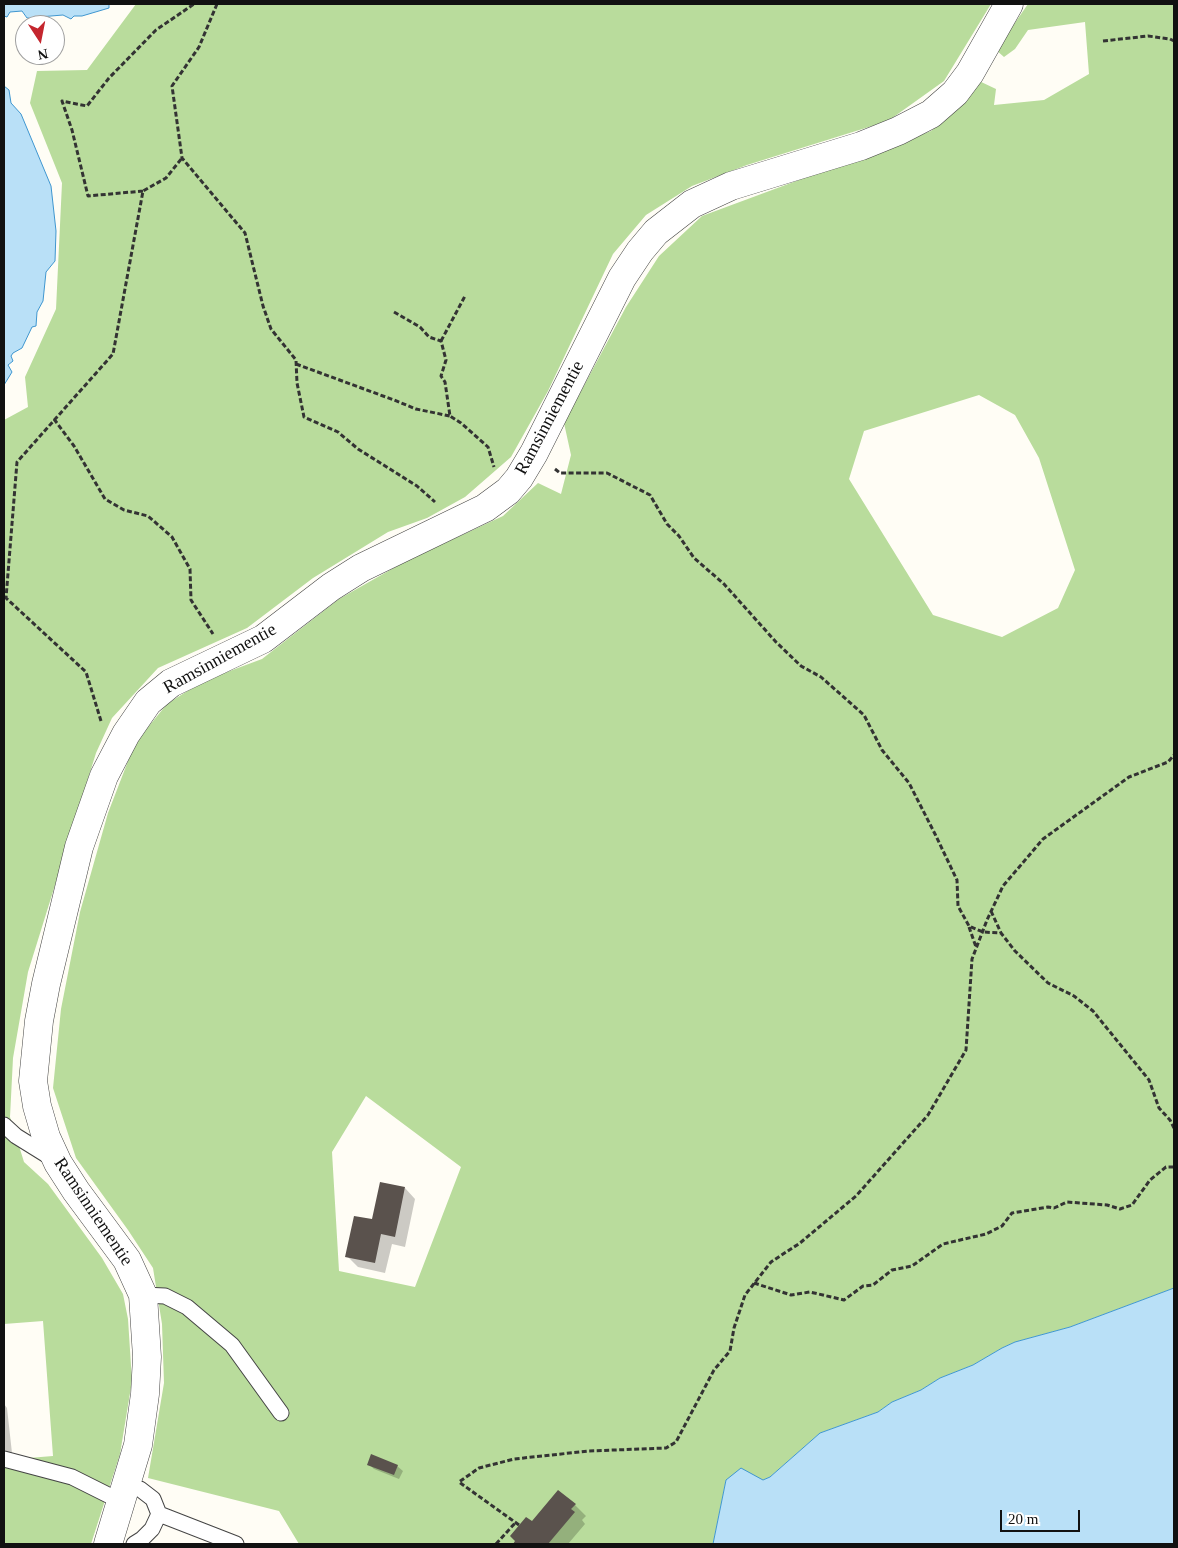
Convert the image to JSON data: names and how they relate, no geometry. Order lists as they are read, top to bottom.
{
  "streets": {
    "street": ["Ramsinniementie"]
  },
  "scale_bar": "20 m",
  "north": "bottom"
}
